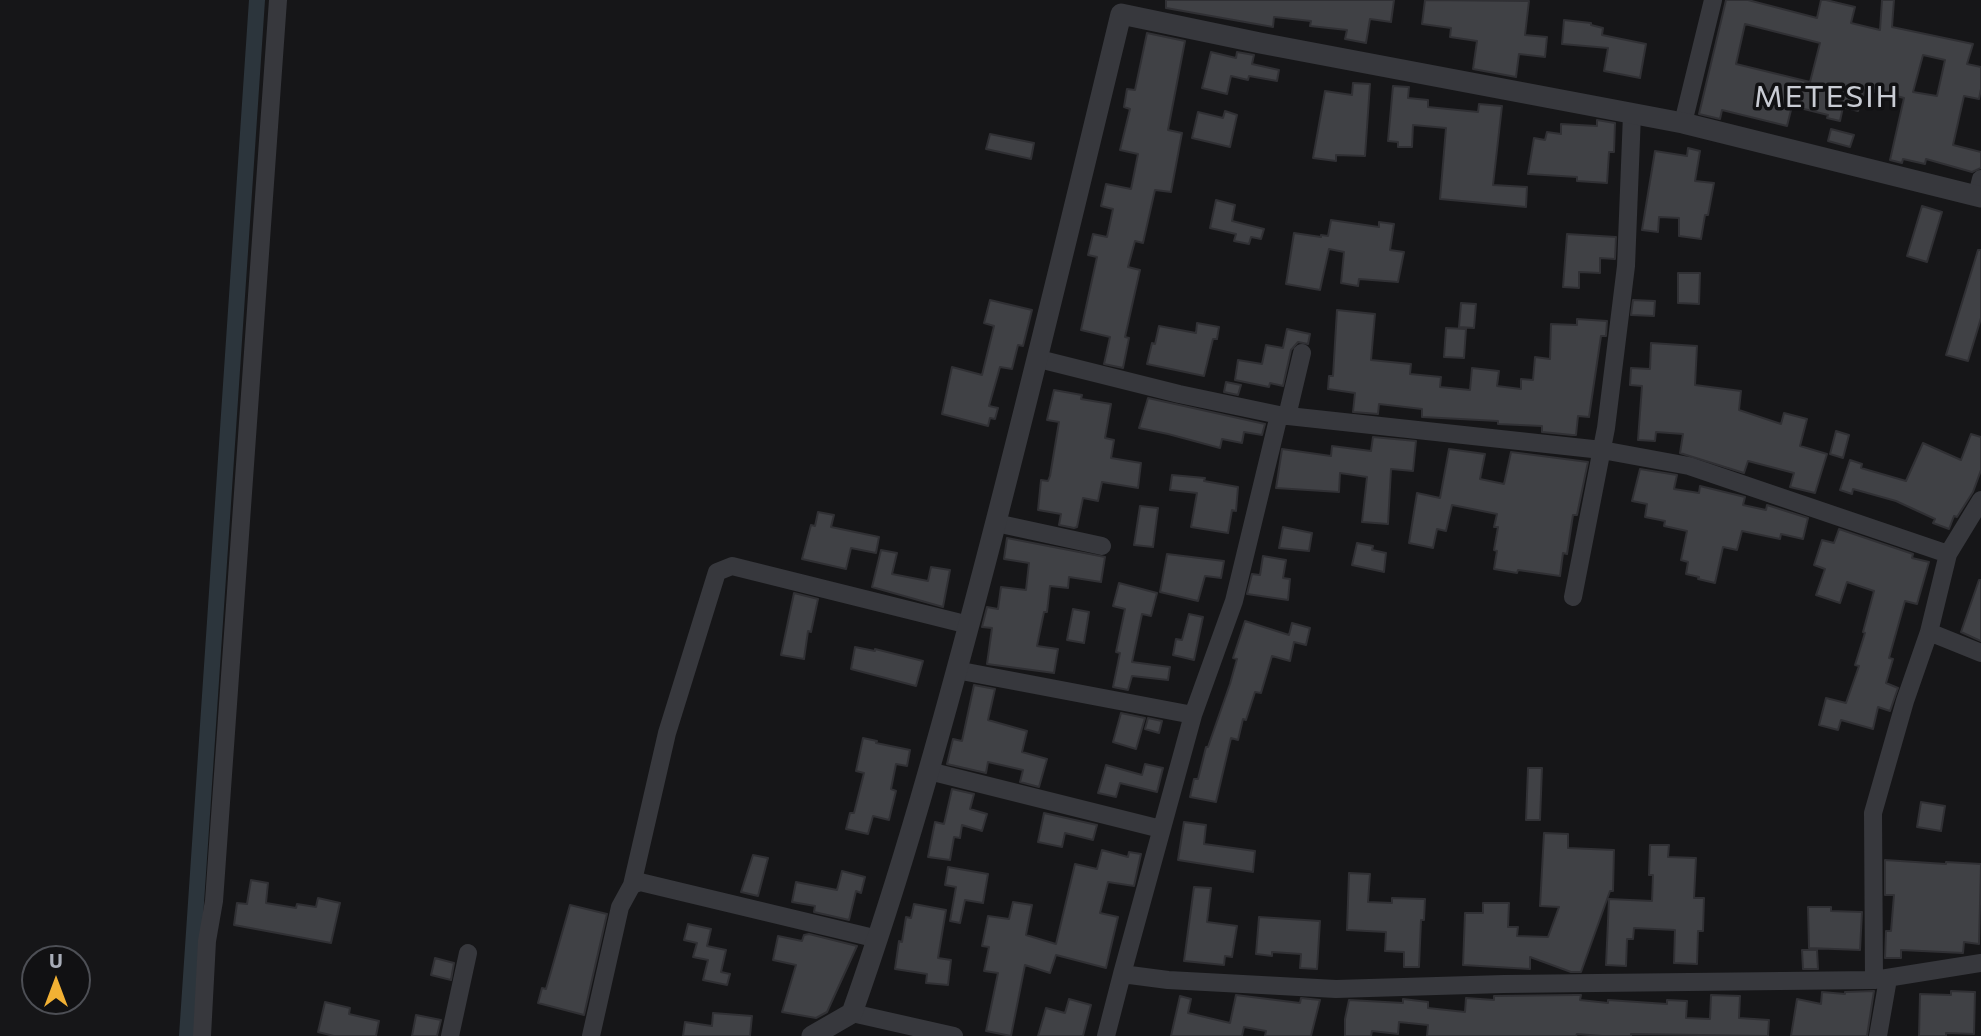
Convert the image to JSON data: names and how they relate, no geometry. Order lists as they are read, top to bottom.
{
  "districts": ["METESIH"],
  "north": "top"
}
